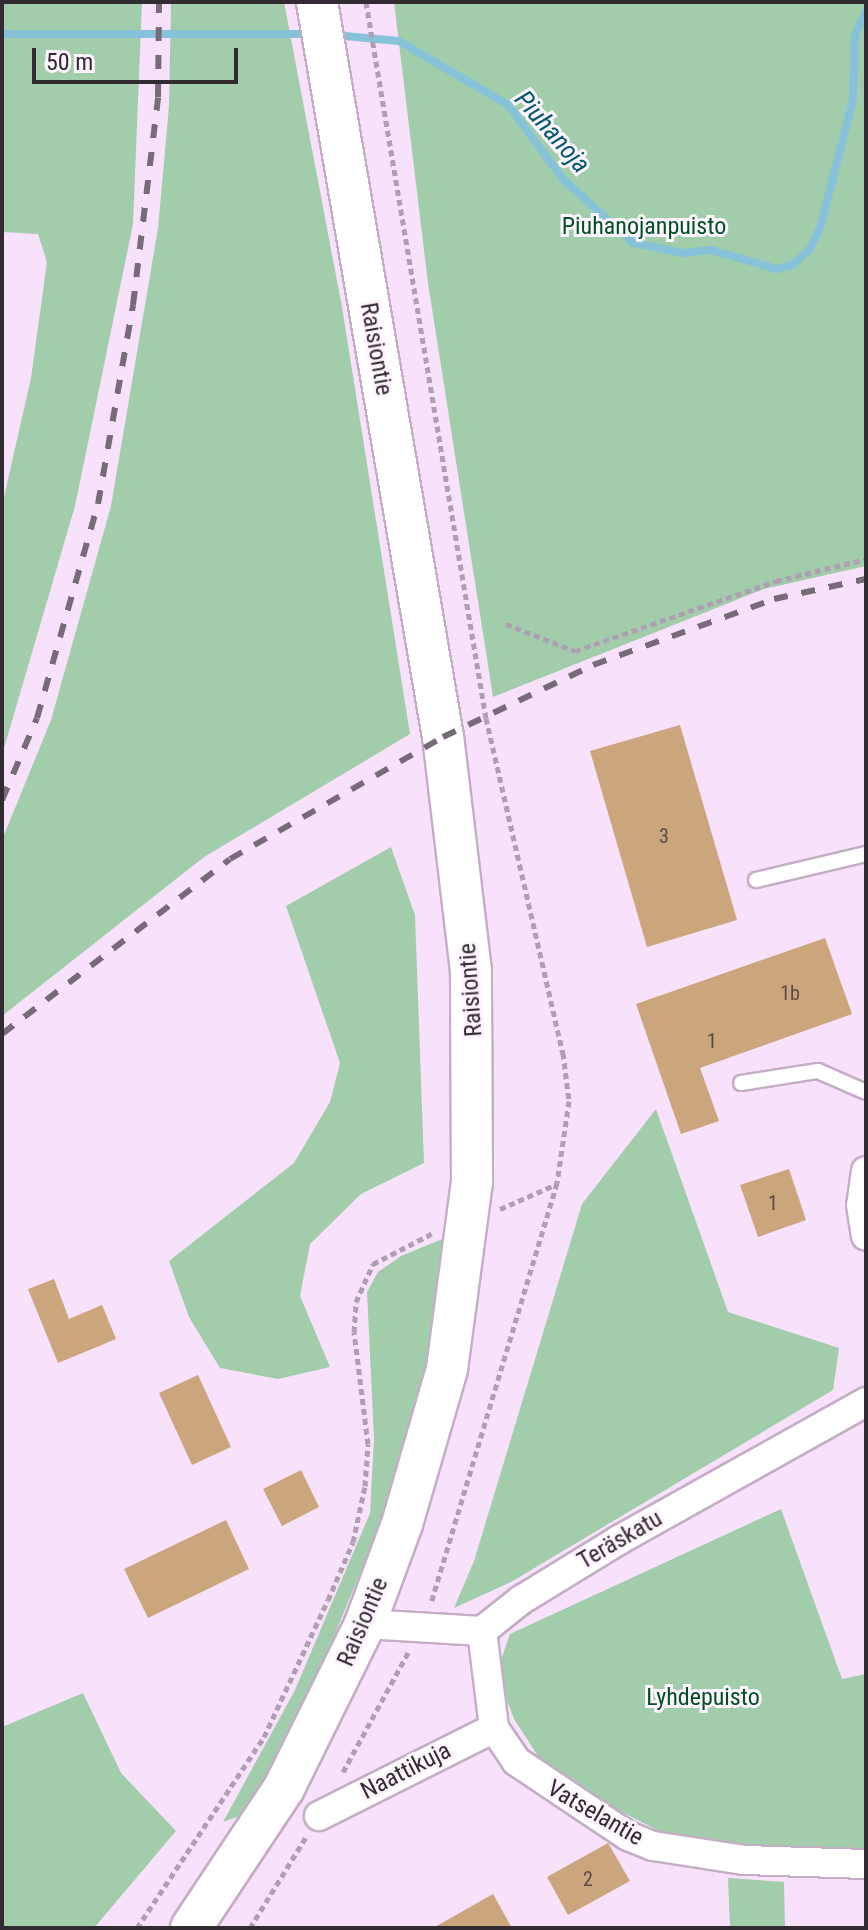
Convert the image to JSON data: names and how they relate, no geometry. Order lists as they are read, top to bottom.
{
  "streets": {
    "main road": ["Raisiontie"],
    "street": ["Teräskatu", "Naattikuja", "Vatselantie"]
  },
  "crossings": [
    ["Teräskatu", "Vatselantie"],
    ["Naattikuja", "Vatselantie"]
  ],
  "water": ["Piuhanoja"],
  "parks": ["Piuhanojanpuisto", "Lyhdepuisto"],
  "house_numbers": [
    "3",
    "1b",
    "1",
    "1",
    "2"
  ],
  "scale_bar": "50 m"
}
